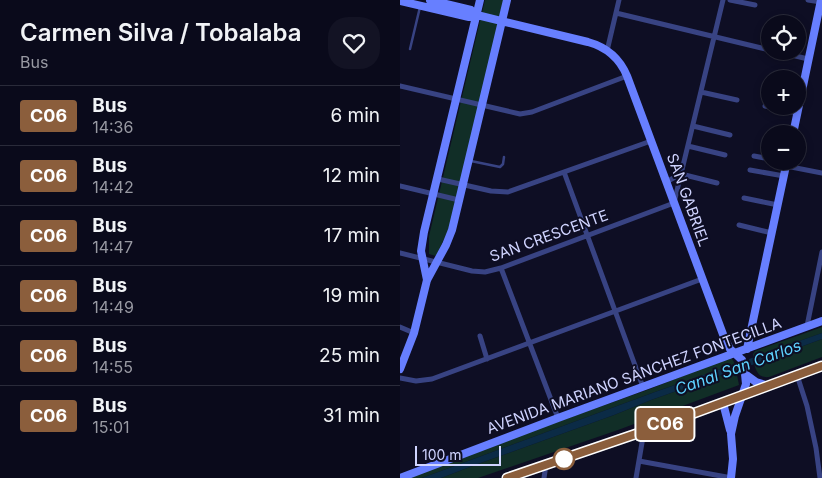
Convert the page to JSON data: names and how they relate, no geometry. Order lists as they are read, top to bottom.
{
  "streets": {
    "street": ["SAN GABRIEL", "SAN CRESCENTE", "AVENIDA MARIANO SÁNCHEZ FONTECILLA"]
  },
  "crossings": [
    ["SAN GABRIEL", "SAN CRESCENTE"],
    ["SAN GABRIEL", "AVENIDA MARIANO SÁNCHEZ FONTECILLA"]
  ],
  "water": ["Canal San Carlos"],
  "lines": ["bus line C06"],
  "scale_bar": "100 m",
  "page": {
    "heading": ["Carmen Silva / Tobalaba", "Bus"],
    "on_map": "C06",
    "map_buttons": ["+", "−"],
    "list": [
      {
        "mark": "C06",
        "name": "Bus",
        "note": "14:36",
        "value": "6 min"
      },
      {
        "mark": "C06",
        "name": "Bus",
        "note": "14:42",
        "value": "12 min"
      },
      {
        "mark": "C06",
        "name": "Bus",
        "note": "14:47",
        "value": "17 min"
      },
      {
        "mark": "C06",
        "name": "Bus",
        "note": "14:49",
        "value": "19 min"
      },
      {
        "mark": "C06",
        "name": "Bus",
        "note": "14:55",
        "value": "25 min"
      },
      {
        "mark": "C06",
        "name": "Bus",
        "note": "15:01",
        "value": "31 min"
      }
    ],
    "scale": "100 m"
  }
}
